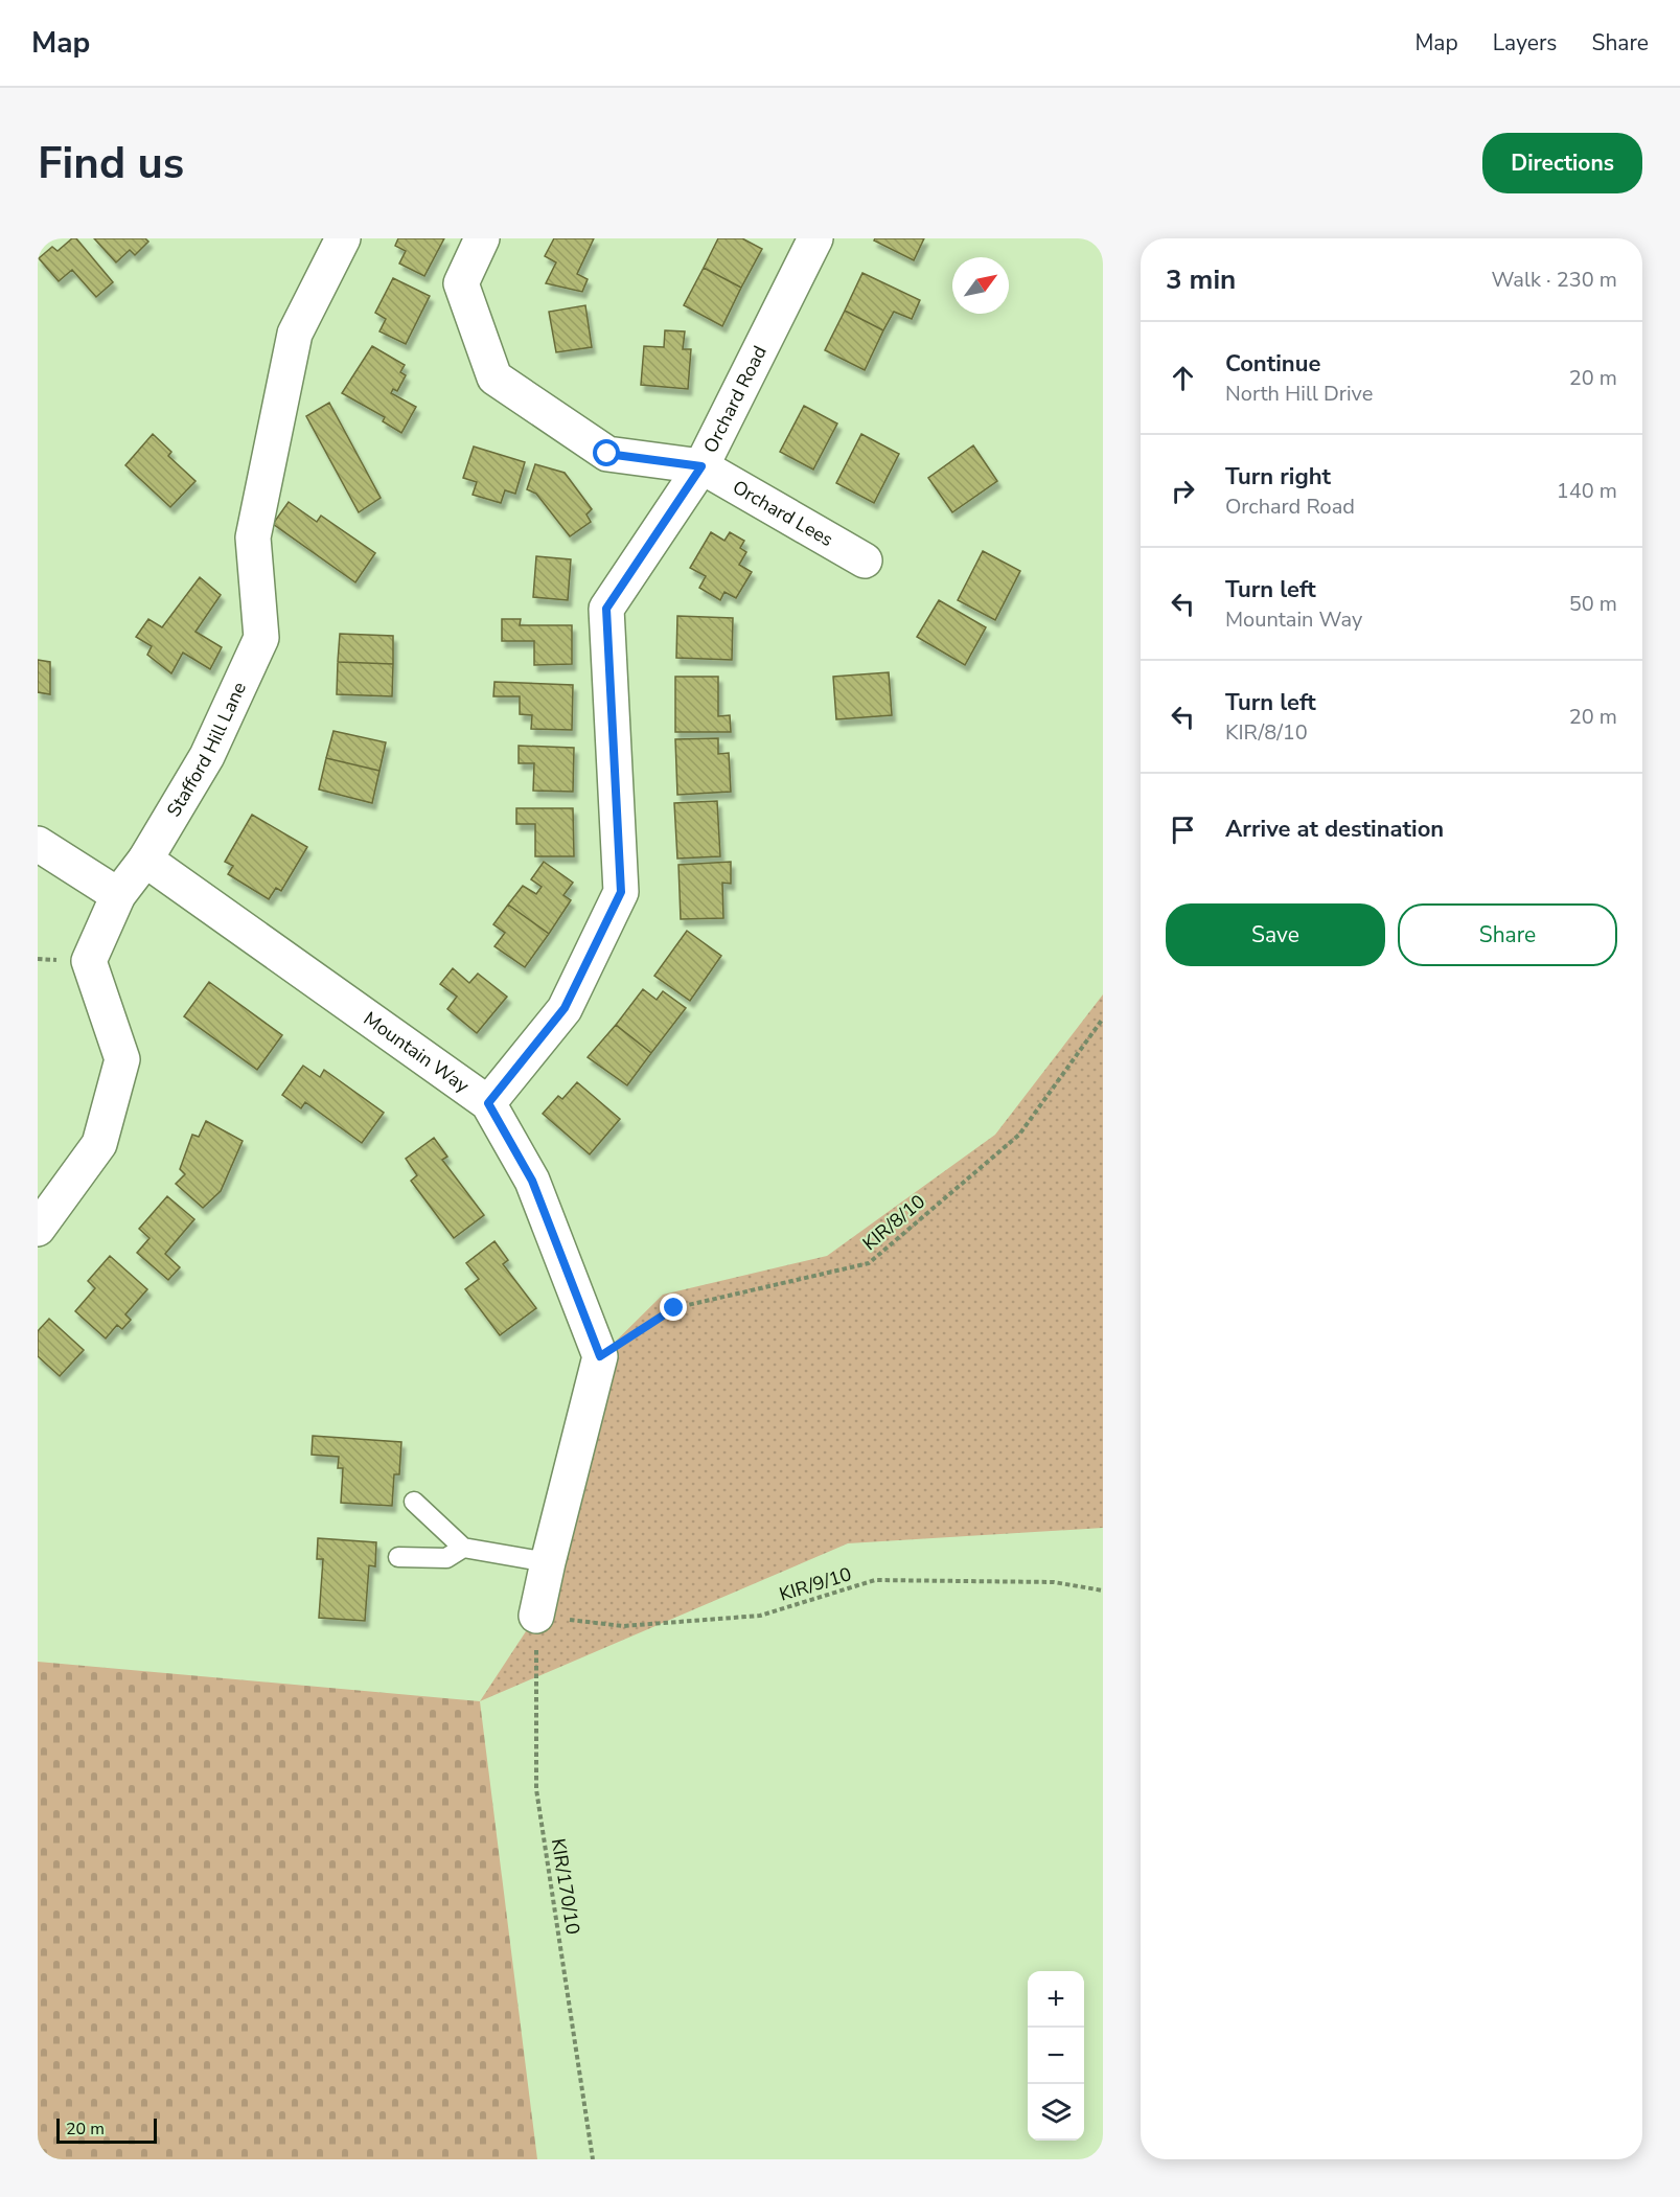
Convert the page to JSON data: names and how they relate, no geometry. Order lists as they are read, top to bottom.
{
  "streets": {
    "street": [
      "Orchard Road",
      "Orchard Lees",
      "Stafford Hill Lane",
      "Mountain Way"
    ],
    "path": ["KIR/8/10", "KIR/9/10", "KIR/170/10"]
  },
  "crossings": [
    ["Orchard Road", "Orchard Lees"],
    ["Orchard Road", "Mountain Way"],
    ["Stafford Hill Lane", "Mountain Way"],
    ["Mountain Way", "KIR/8/10"],
    ["KIR/9/10", "KIR/170/10"]
  ],
  "scale_bar": "20 m",
  "north": "top right",
  "page": {
    "header": "Map",
    "nav": ["Map", "Layers", "Share"],
    "buttons": [
      "Directions",
      ["Save", "Share"]
    ],
    "title": "Find us",
    "heading": ["3 min", "Walk · 230 m"],
    "list": [
      ["Continue", "North Hill Drive", "20 m"],
      ["Turn right", "Orchard Road", "140 m"],
      ["Turn left", "Mountain Way", "50 m"],
      ["Turn left", "KIR/8/10", "20 m"],
      "Arrive at destination"
    ],
    "map_buttons": ["+", "−"],
    "scale": "20 m"
  }
}
